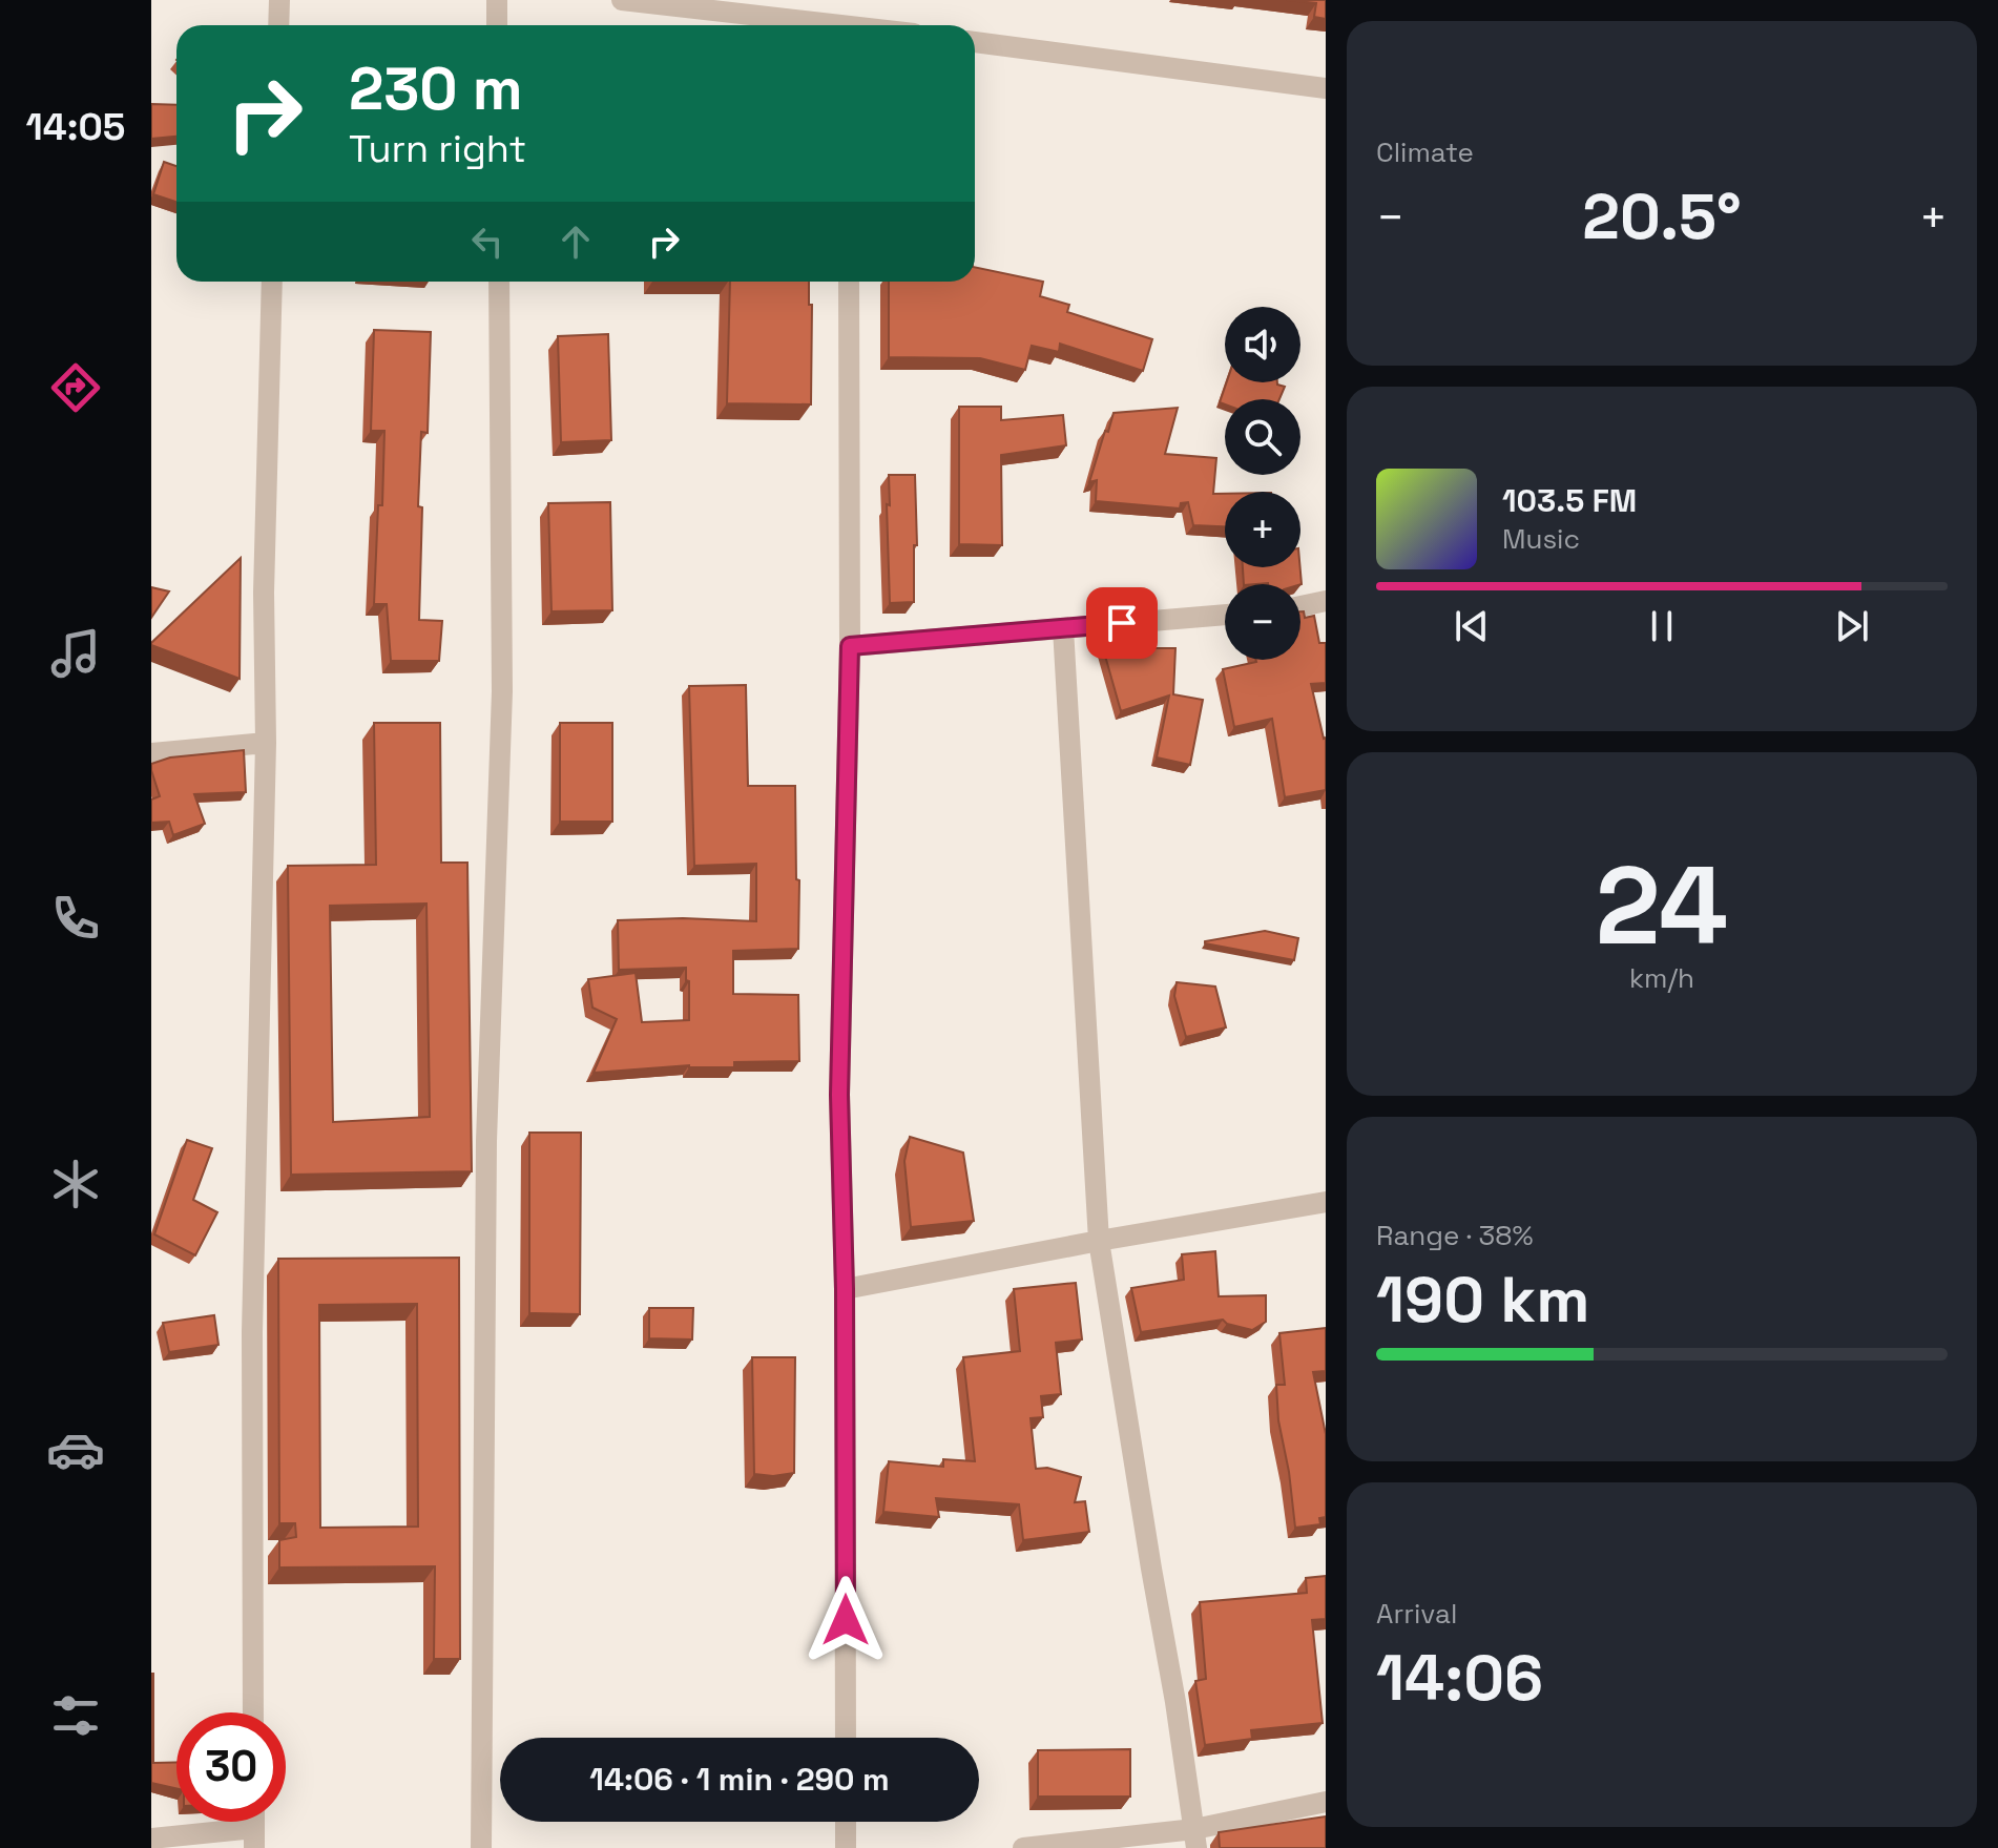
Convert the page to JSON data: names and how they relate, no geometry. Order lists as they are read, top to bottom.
{
  "page": {
    "tabs": "14:05",
    "tile": [
      "Climate",
      ["24", "km/h"],
      ["Range · 38%", "190 km"],
      ["Arrival", "14:06"]
    ],
    "turn": ["230 m", "Turn right"],
    "heat": ["−", "20.5°", "+"],
    "map_buttons": ["+", "−"],
    "song": ["103.5 FM", "Music"],
    "limit": "30",
    "trip": "14:06 · 1 min · 290 m"
  }
}
